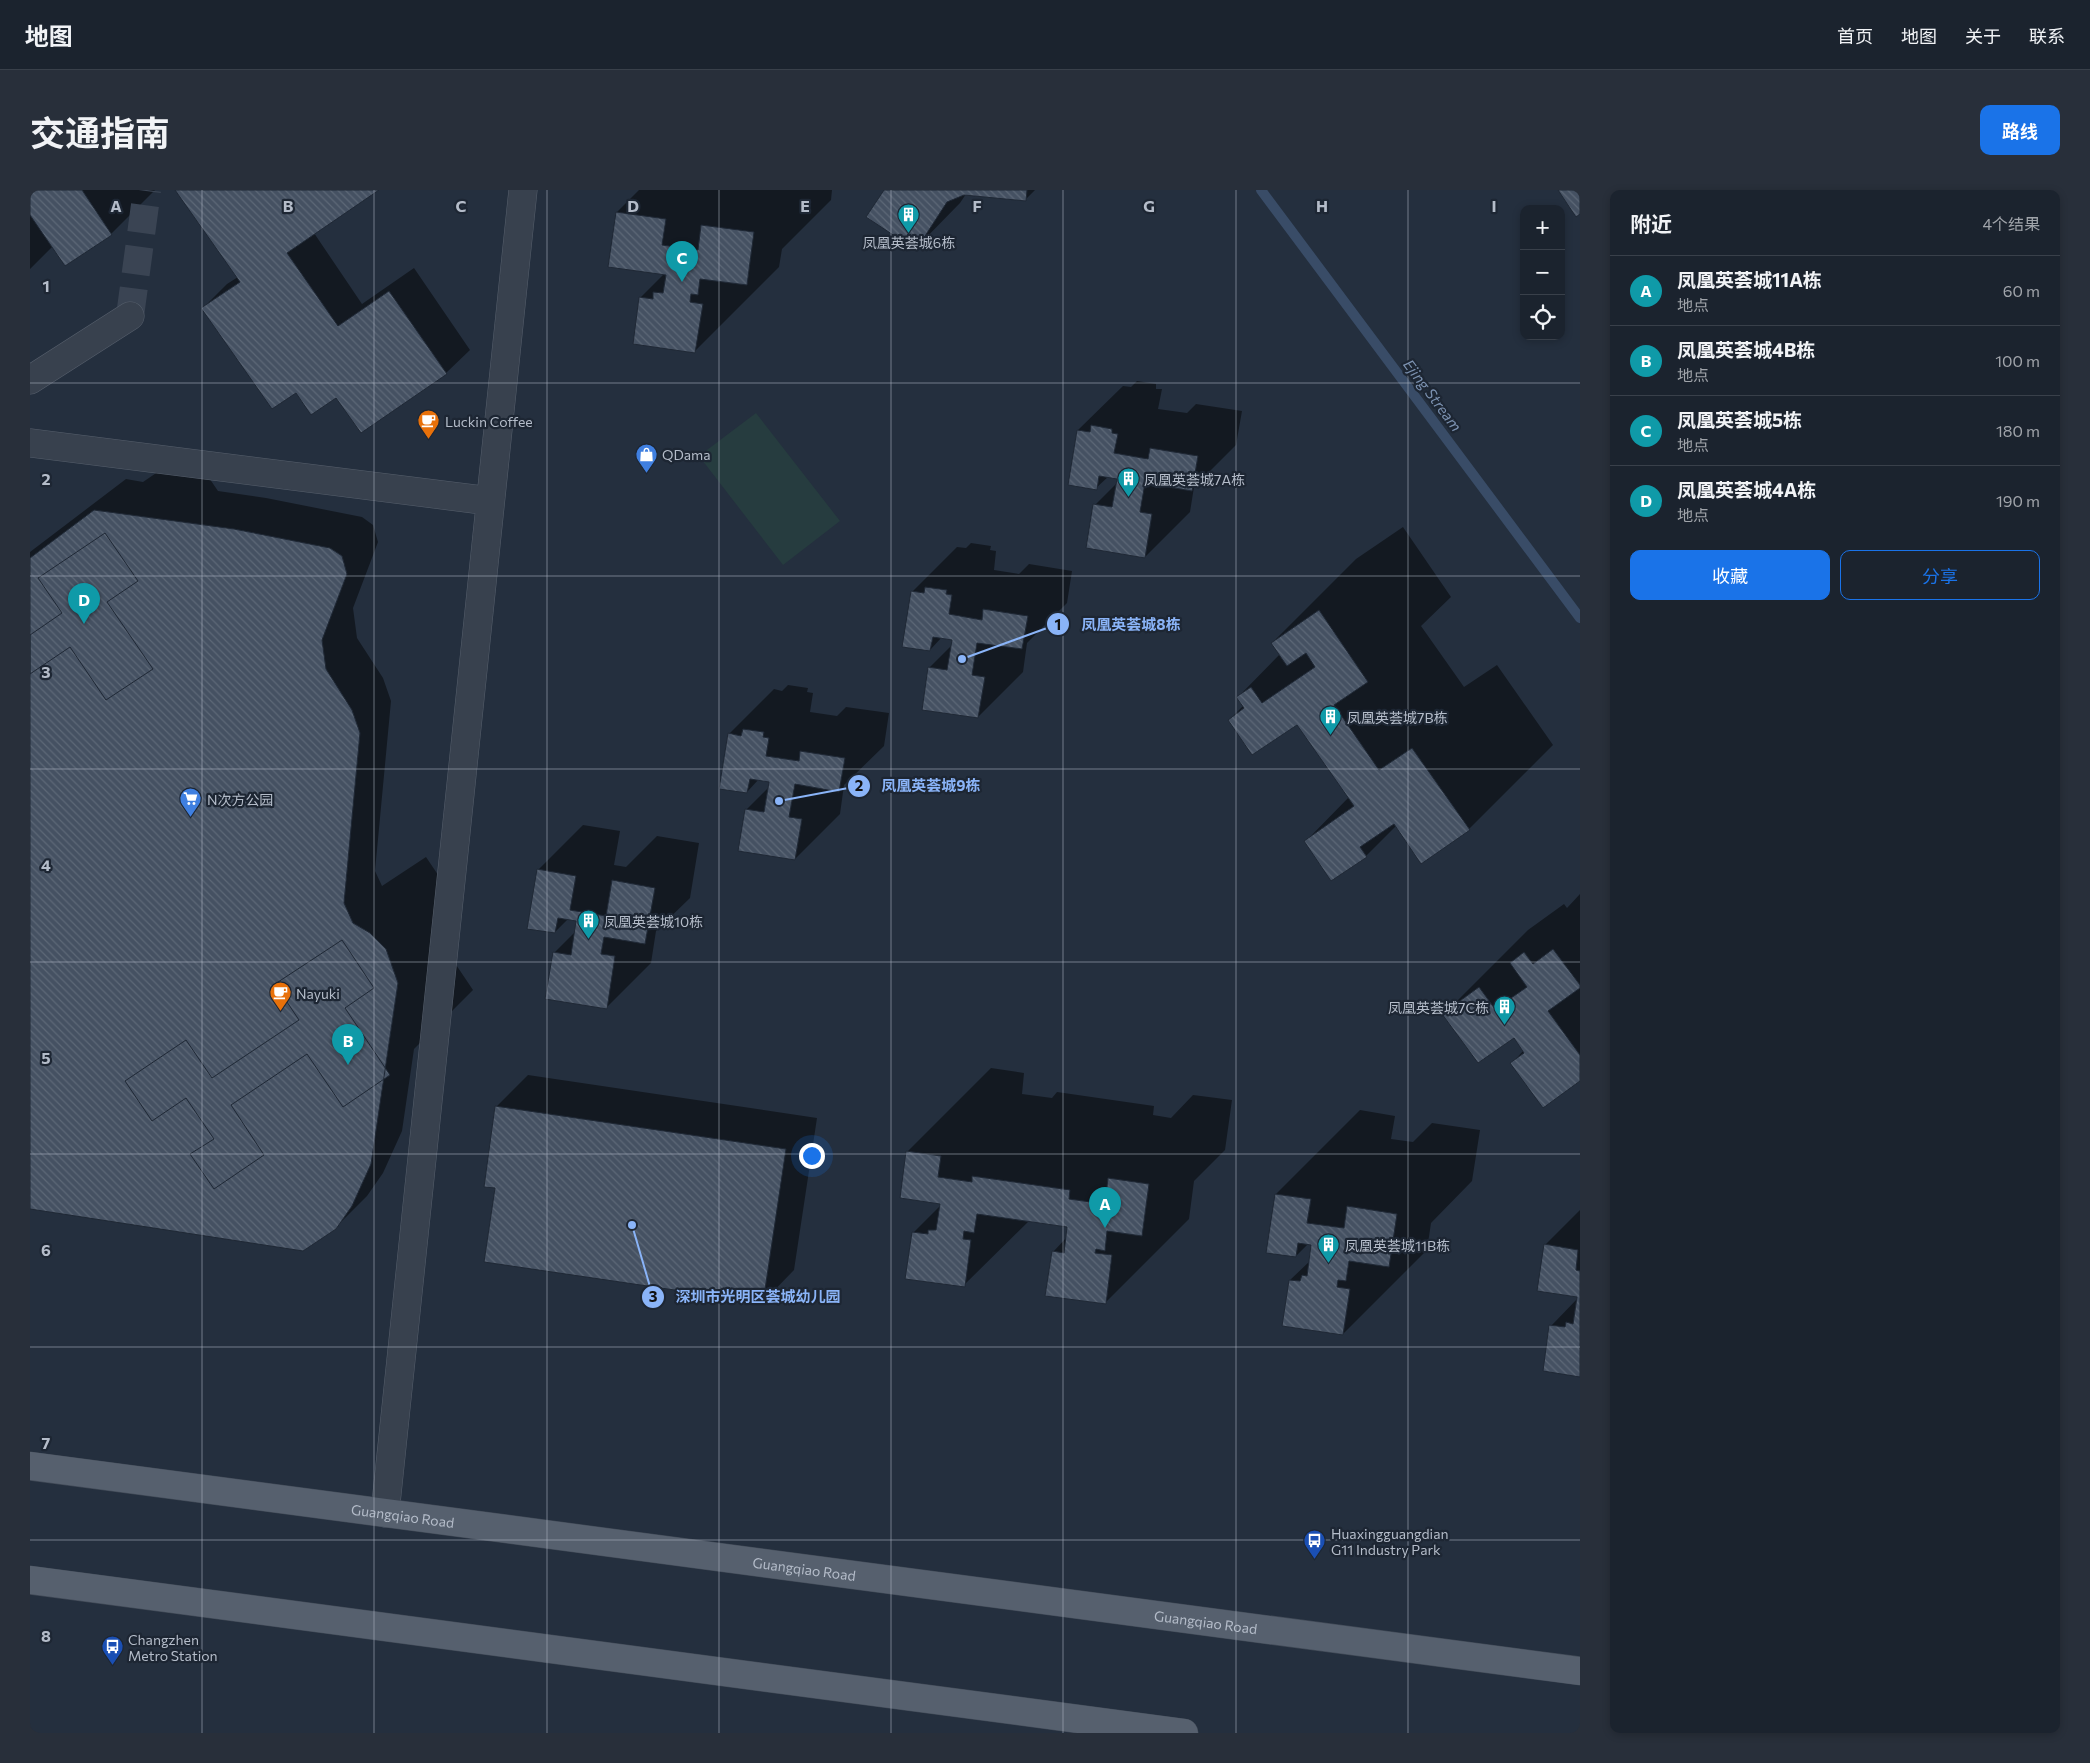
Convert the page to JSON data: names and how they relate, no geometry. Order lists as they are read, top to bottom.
{
  "streets": {
    "main road": ["Guangqiao Road"]
  },
  "water": ["Ejing Stream"],
  "places": {
    "building": [
      "凤凰英荟城6栋",
      "凤凰英荟城7A栋",
      "凤凰英荟城7B栋",
      "凤凰英荟城10栋",
      "凤凰英荟城7C栋",
      "凤凰英荟城11B栋"
    ],
    "cafe": ["Luckin Coffee", "Nayuki"],
    "shop": ["QDama"],
    "other": ["凤凰英荟城8栋", "凤凰英荟城9栋", "深圳市光明区荟城幼儿园"],
    "supermarket": ["N次方公园"],
    "bus stop": ["Huaxingguangdian G11 Industry Park", "Changzhen Metro Station"]
  },
  "page": {
    "header": "地图",
    "nav": [
      "首页",
      "地图",
      "关于",
      "联系"
    ],
    "title": "交通指南",
    "buttons": [
      "路线",
      ["收藏", "分享"]
    ],
    "heading": ["附近", "4个结果"],
    "map_buttons": ["+", "−"],
    "pins": [
      "C",
      "D",
      "B",
      "A"
    ],
    "list": [
      {
        "mark": "A",
        "name": "凤凰英荟城11A栋",
        "note": "地点",
        "value": "60 m"
      },
      {
        "mark": "B",
        "name": "凤凰英荟城4B栋",
        "note": "地点",
        "value": "100 m"
      },
      {
        "mark": "C",
        "name": "凤凰英荟城5栋",
        "note": "地点",
        "value": "180 m"
      },
      {
        "mark": "D",
        "name": "凤凰英荟城4A栋",
        "note": "地点",
        "value": "190 m"
      }
    ]
  },
  "grid": {
    "columns": [
      "A",
      "B",
      "C",
      "D",
      "E",
      "F",
      "G",
      "H",
      "I"
    ],
    "rows": [
      "1",
      "2",
      "3",
      "4",
      "5",
      "6",
      "7",
      "8"
    ]
  }
}
